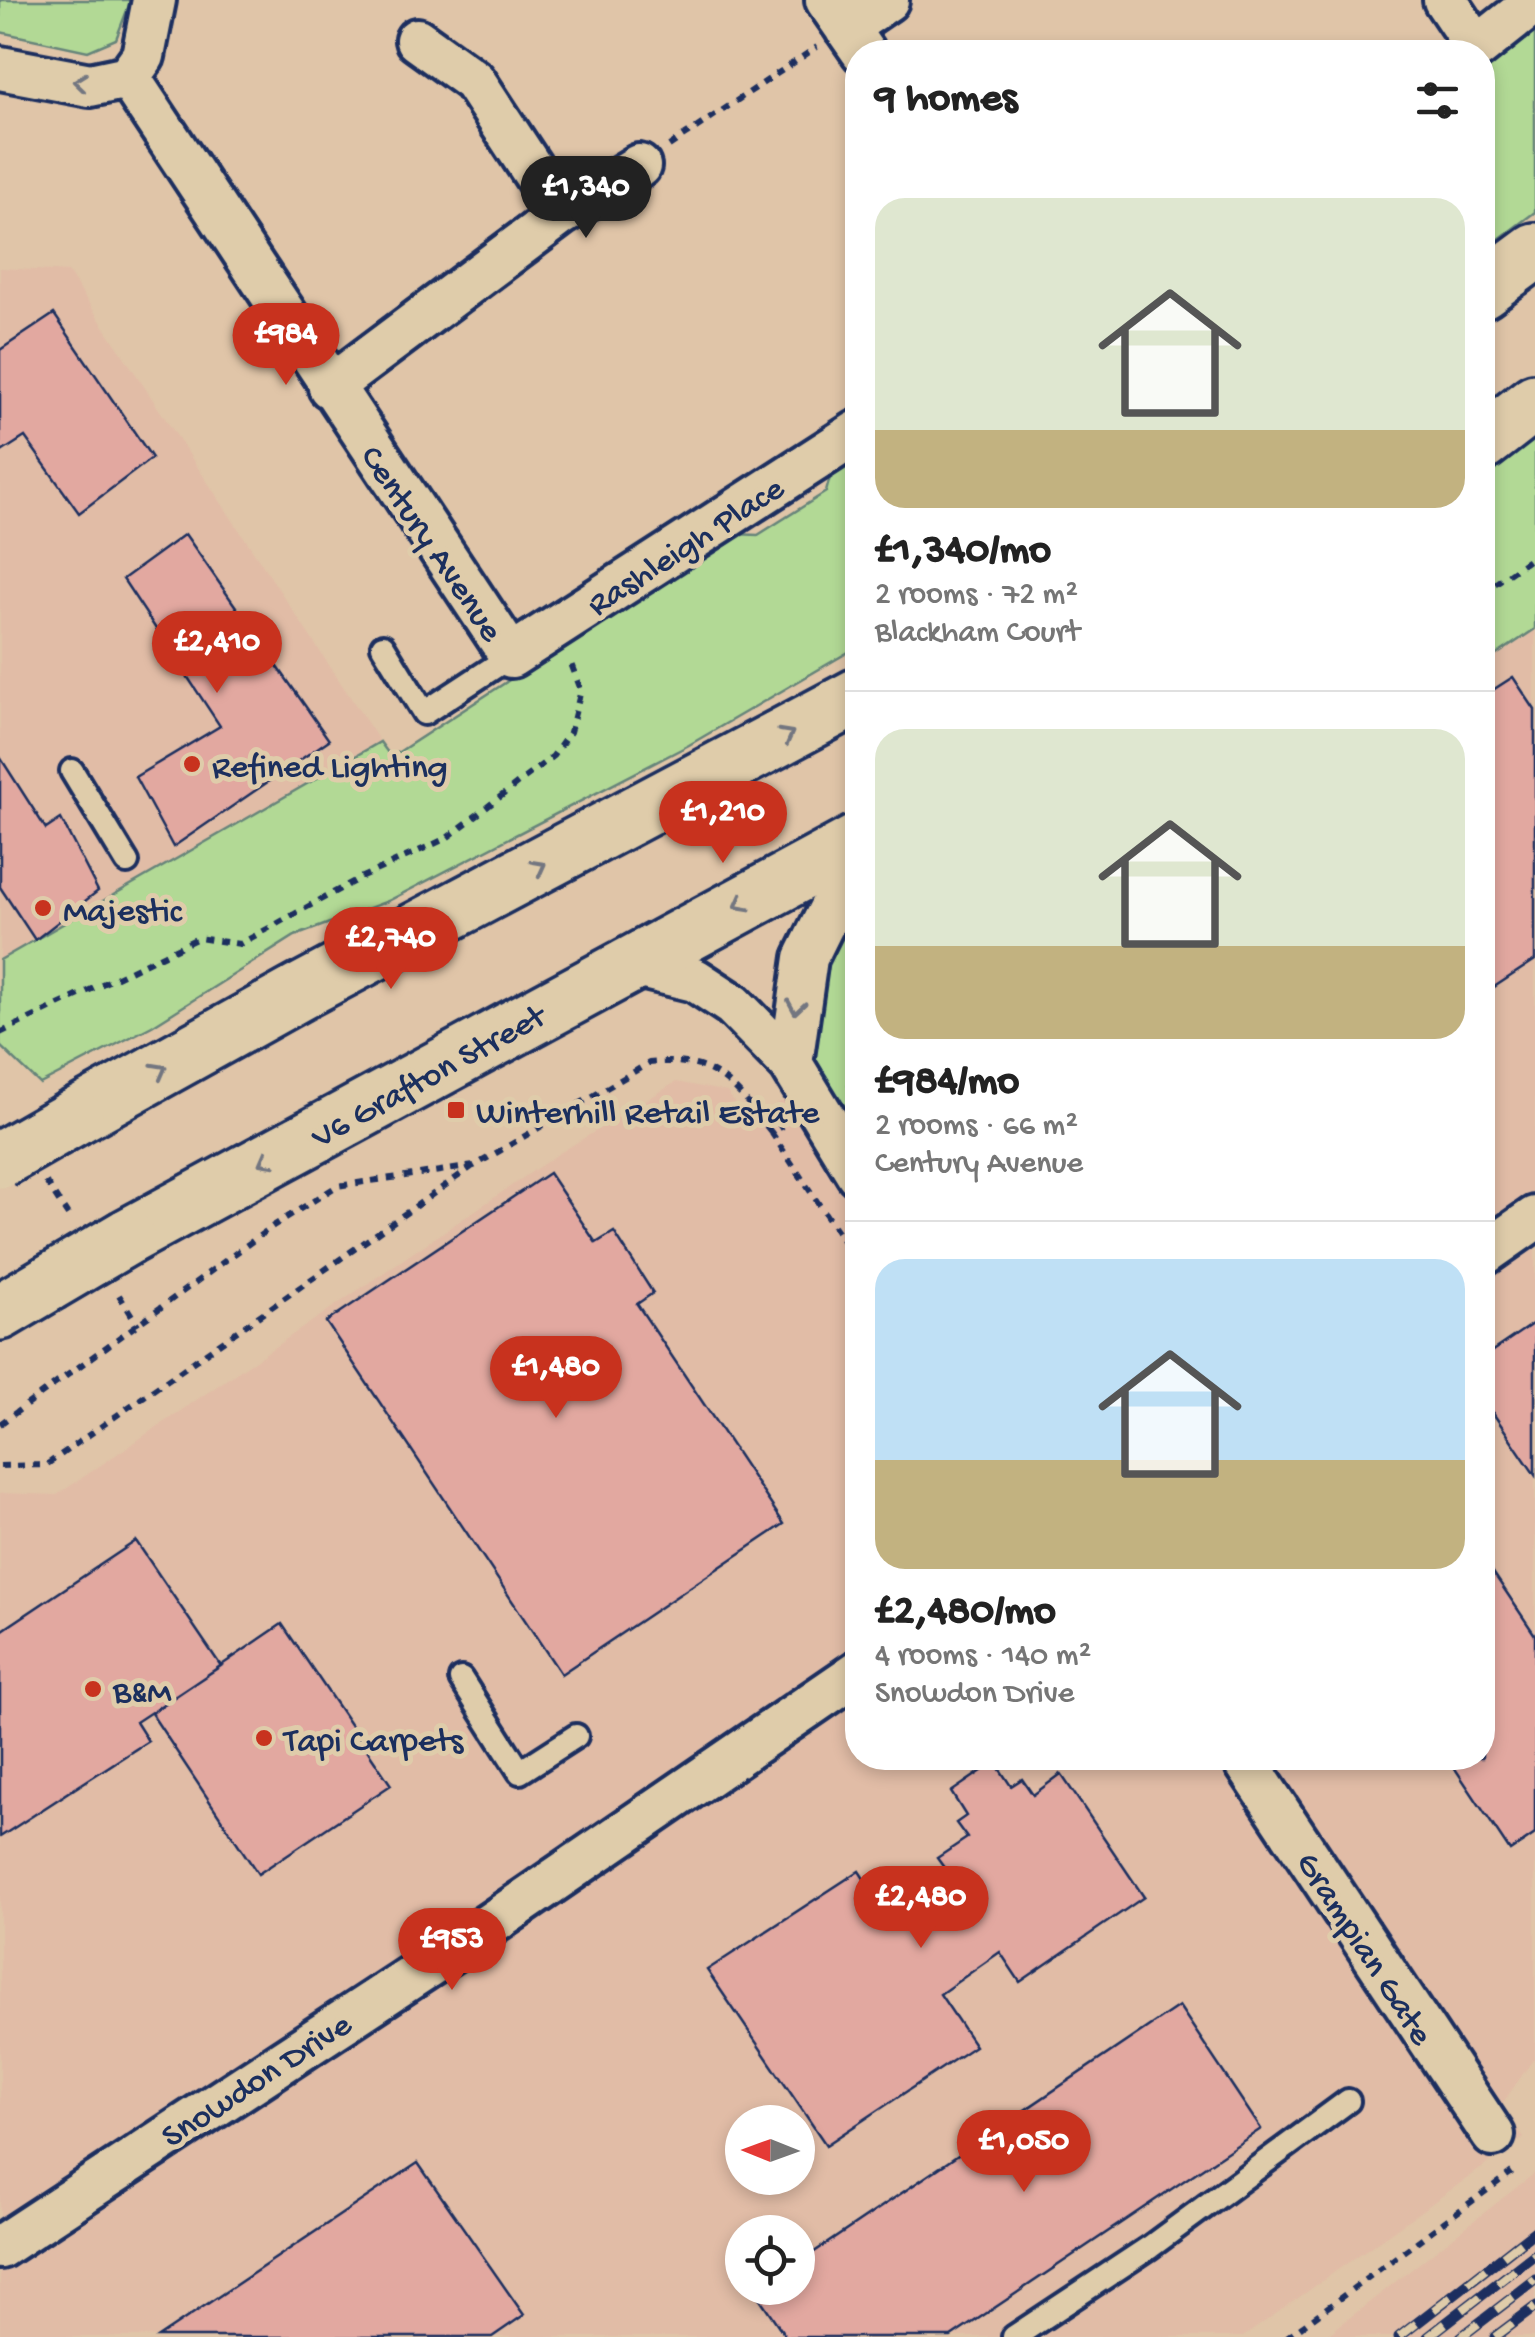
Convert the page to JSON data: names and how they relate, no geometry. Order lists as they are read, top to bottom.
{
  "streets": {
    "street": [
      "Century Avenue",
      "Rashleigh Place",
      "V6 Grafton Street",
      "Grampian Gate",
      "Snowdon Drive"
    ]
  },
  "crossings": [
    ["Century Avenue", "Rashleigh Place"]
  ],
  "places": {
    "other": [
      "Refined Lighting",
      "Majestic",
      "B&M",
      "Tapi Carpets"
    ],
    "transit": ["Winterhill Retail Estate"]
  },
  "north": "left",
  "page": {
    "heading": "9 homes",
    "price": [
      "£1,340",
      "£984",
      "£2,410",
      "£1,210",
      "£2,740",
      "£1,480",
      "£2,480",
      "£953",
      "£1,050"
    ],
    "list": [
      {
        "name": "£1,340/mo",
        "note": "2 rooms · 72 m² · Blackham Court"
      },
      {
        "name": "£984/mo",
        "note": "2 rooms · 66 m² · Century Avenue"
      },
      {
        "name": "£2,480/mo",
        "note": "4 rooms · 140 m² · Snowdon Drive"
      }
    ]
  }
}
